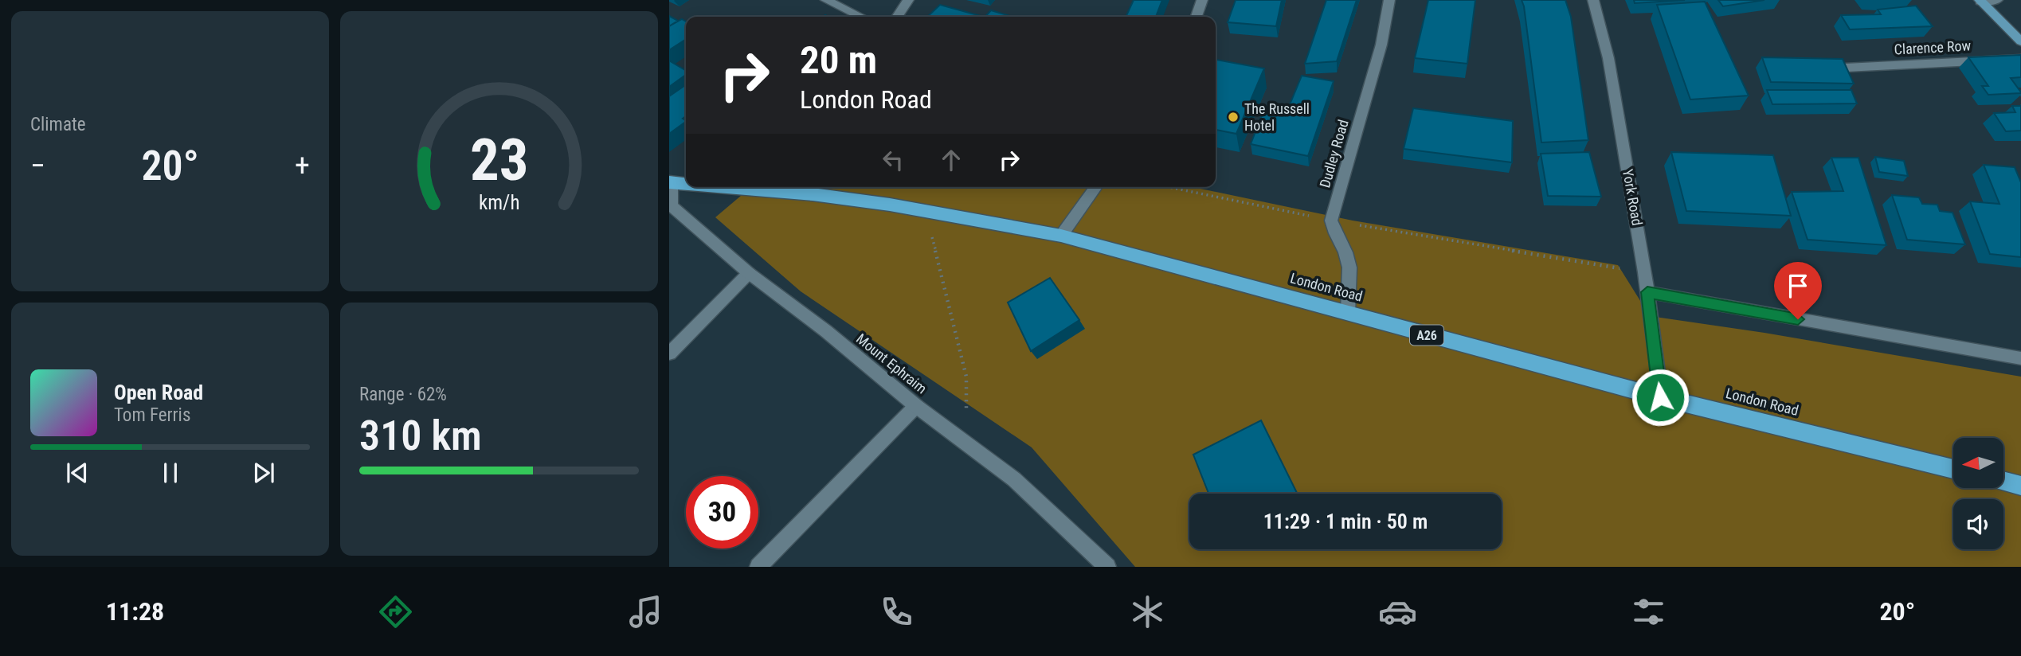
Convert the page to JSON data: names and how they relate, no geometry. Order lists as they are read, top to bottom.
{
  "streets": {
    "highway": ["London Road", "A26"],
    "street": [
      "Clarence Row",
      "Dudley Road",
      "York Road",
      "Mount Ephraim"
    ]
  },
  "crossings": [
    ["York Road", "London Road"],
    ["London Road", "Mount Ephraim"]
  ],
  "places": ["The Russell Hotel"],
  "north": "left",
  "page": {
    "tile": [
      "Climate",
      ["Range · 62%", "310 km"]
    ],
    "turn": ["20 m", "London Road"],
    "heat": ["−", "20°", "+"],
    "song": ["Open Road", "Tom Ferris"],
    "limit": "30",
    "trip": "11:29 · 1 min · 50 m",
    "tabs": ["11:28", "20°"],
    "gauge": ["23", "km/h"]
  }
}
